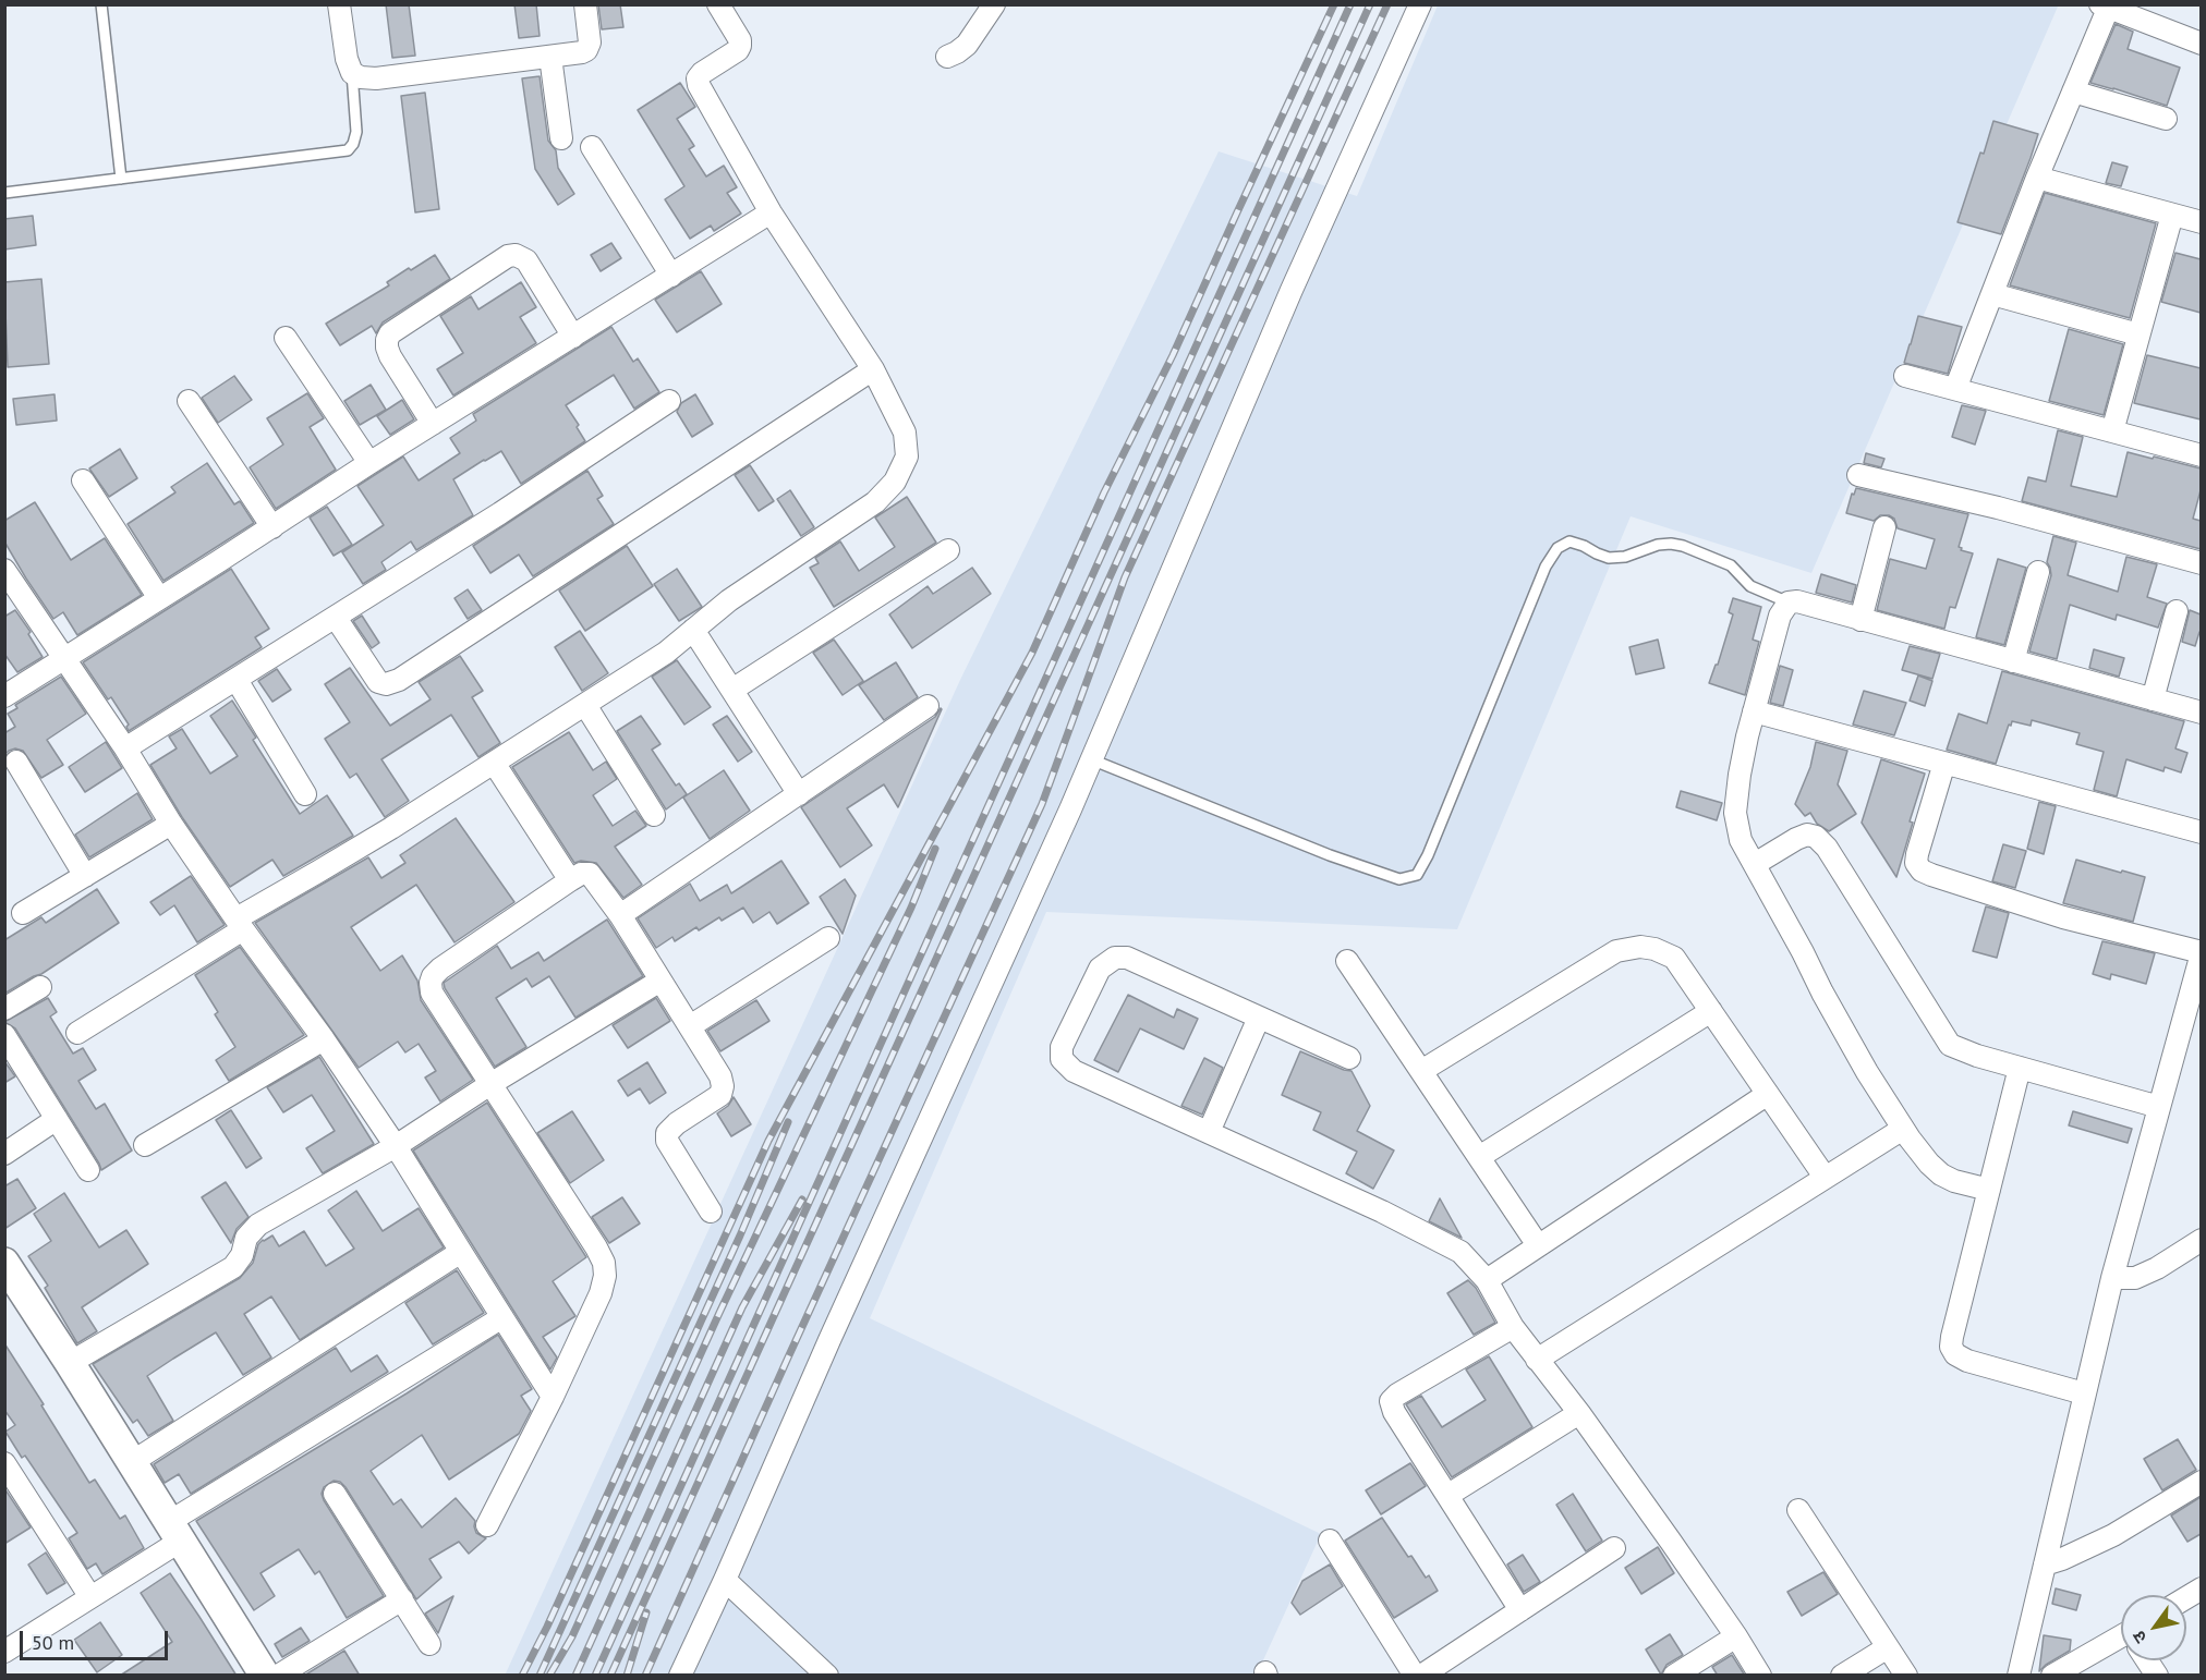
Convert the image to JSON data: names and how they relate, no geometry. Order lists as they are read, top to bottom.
{
  "scale_bar": "50 m",
  "north": "bottom left"
}
